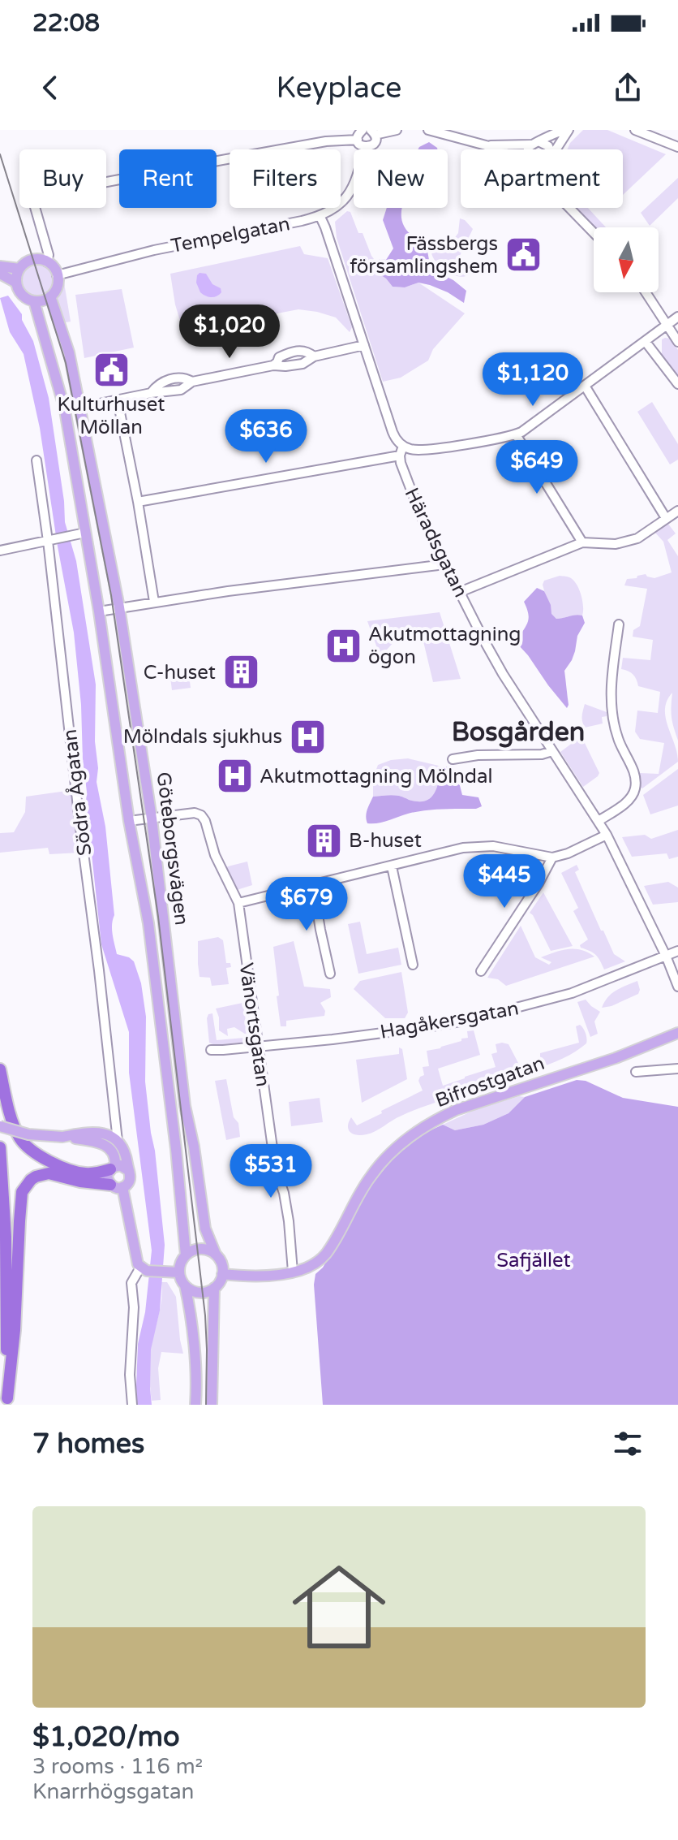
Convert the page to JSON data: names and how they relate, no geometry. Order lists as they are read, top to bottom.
{
  "streets": {
    "main road": ["Göteborgsvägen", "Bifrostgatan"],
    "street": [
      "Tempelgatan",
      "Häradsgatan",
      "Södra Ågatan",
      "Hagåkersgatan",
      "Vänortsgatan"
    ]
  },
  "crossings": [
    ["Tempelgatan", "Göteborgsvägen"],
    ["Häradsgatan", "Hagåkersgatan"],
    ["Göteborgsvägen", "Vänortsgatan"],
    ["Göteborgsvägen", "Bifrostgatan"],
    ["Hagåkersgatan", "Vänortsgatan"]
  ],
  "districts": ["Bosgården"],
  "parks": ["Safjället"],
  "places": {
    "public building": ["Fässbergs församlingshem", "Kulturhuset Möllan"],
    "hospital": ["Akutmottagning ögon", "Mölndals sjukhus", "Akutmottagning Mölndal"],
    "building": ["C-huset", "B-huset"]
  },
  "north": "bottom",
  "page": {
    "status": "22:08",
    "header": "Keyplace",
    "chip": [
      "Buy",
      "Rent",
      "Filters",
      "New",
      "Apartment"
    ],
    "price": [
      "$1,020",
      "$1,120",
      "$636",
      "$649",
      "$445",
      "$679",
      "$531"
    ],
    "heading": "7 homes",
    "list": [
      {
        "name": "$1,020/mo",
        "note": "3 rooms · 116 m² · Knarrhögsgatan"
      }
    ]
  }
}
